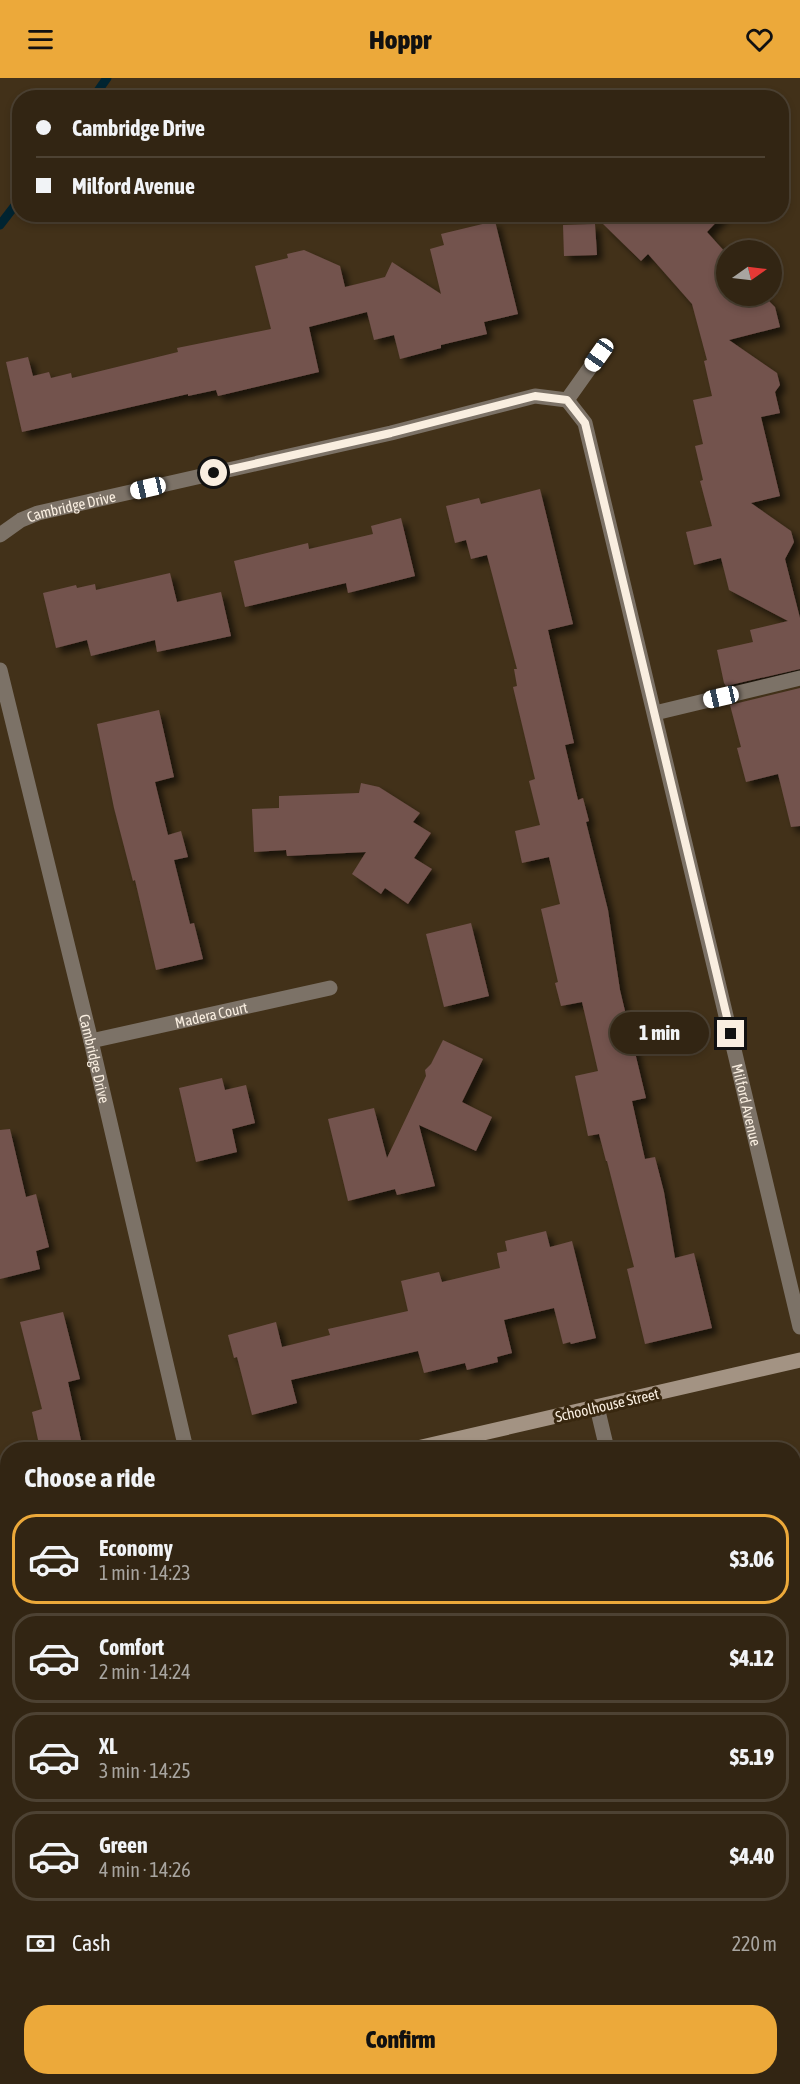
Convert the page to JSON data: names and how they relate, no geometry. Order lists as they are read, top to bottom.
{
  "streets": {
    "street": [
      "Cambridge Drive",
      "Madera Court",
      "Milford Avenue",
      "Schoolhouse Street"
    ]
  },
  "crossings": [
    ["Cambridge Drive", "Madera Court"],
    ["Cambridge Drive", "Milford Avenue"]
  ],
  "north": "right",
  "page": {
    "header": "Hoppr",
    "banner": ["Cambridge Drive", "Milford Avenue"],
    "bubble": "1 min",
    "heading": "Choose a ride",
    "list": [
      {
        "name": "Economy",
        "note": "1 min · 14:23",
        "value": "$3.06"
      },
      {
        "name": "Comfort",
        "note": "2 min · 14:24",
        "value": "$4.12"
      },
      {
        "name": "XL",
        "note": "3 min · 14:25",
        "value": "$5.19"
      },
      {
        "name": "Green",
        "note": "4 min · 14:26",
        "value": "$4.40"
      }
    ],
    "pay": ["Cash", "220 m"],
    "buttons": "Confirm"
  }
}
